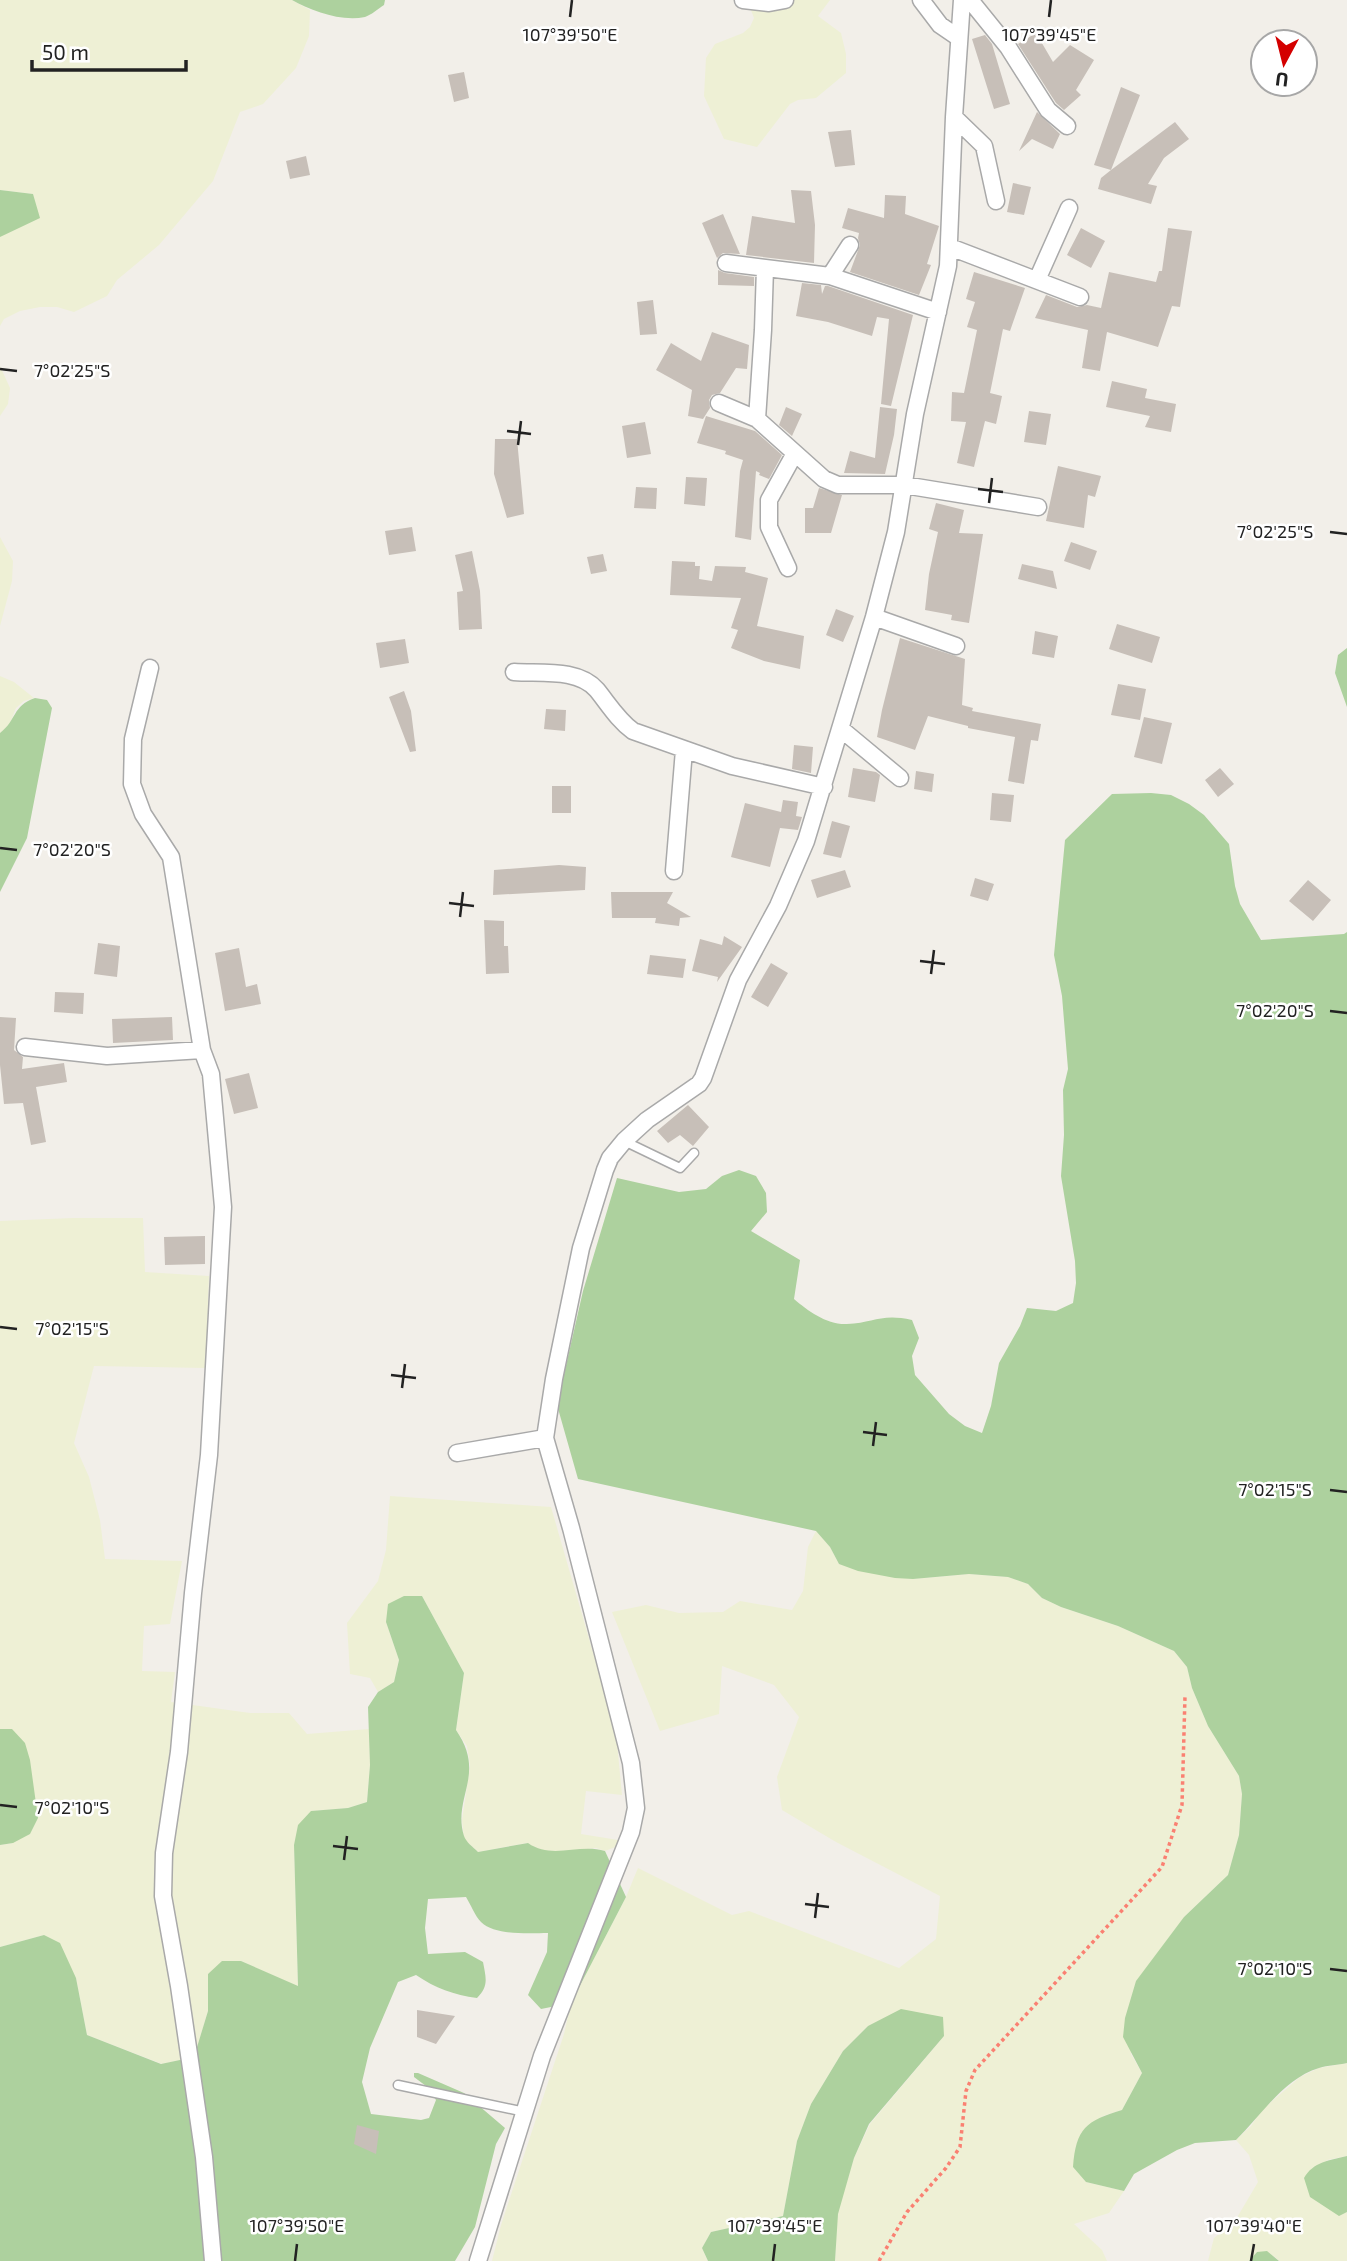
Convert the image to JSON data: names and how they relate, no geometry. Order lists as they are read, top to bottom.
{
  "scale_bar": "50 m",
  "north": "bottom",
  "coordinates": [
    "107°39'50\"E",
    "107°39'45\"E",
    "7°02'25\"S",
    "7°02'20\"S",
    "7°02'15\"S",
    "7°02'10\"S",
    "107°39'40\"E"
  ]
}
